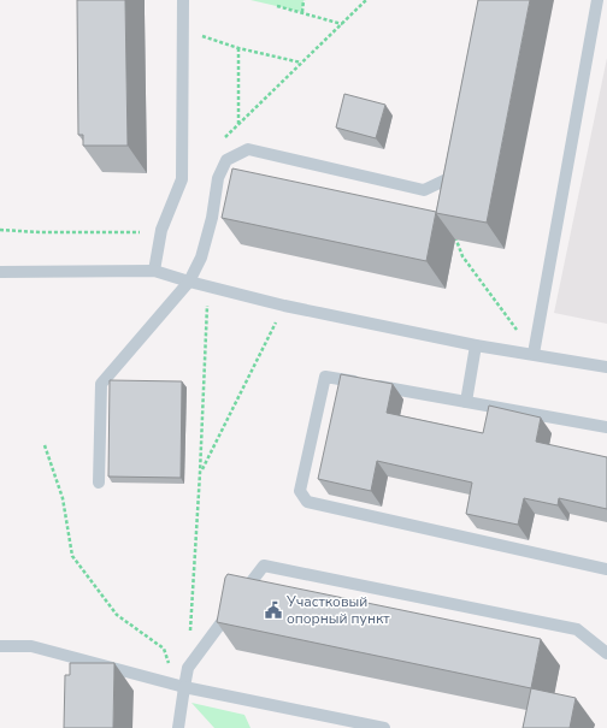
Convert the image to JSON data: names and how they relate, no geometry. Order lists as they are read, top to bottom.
{
  "places": {
    "public building": ["Участковый опорный пункт"]
  }
}
